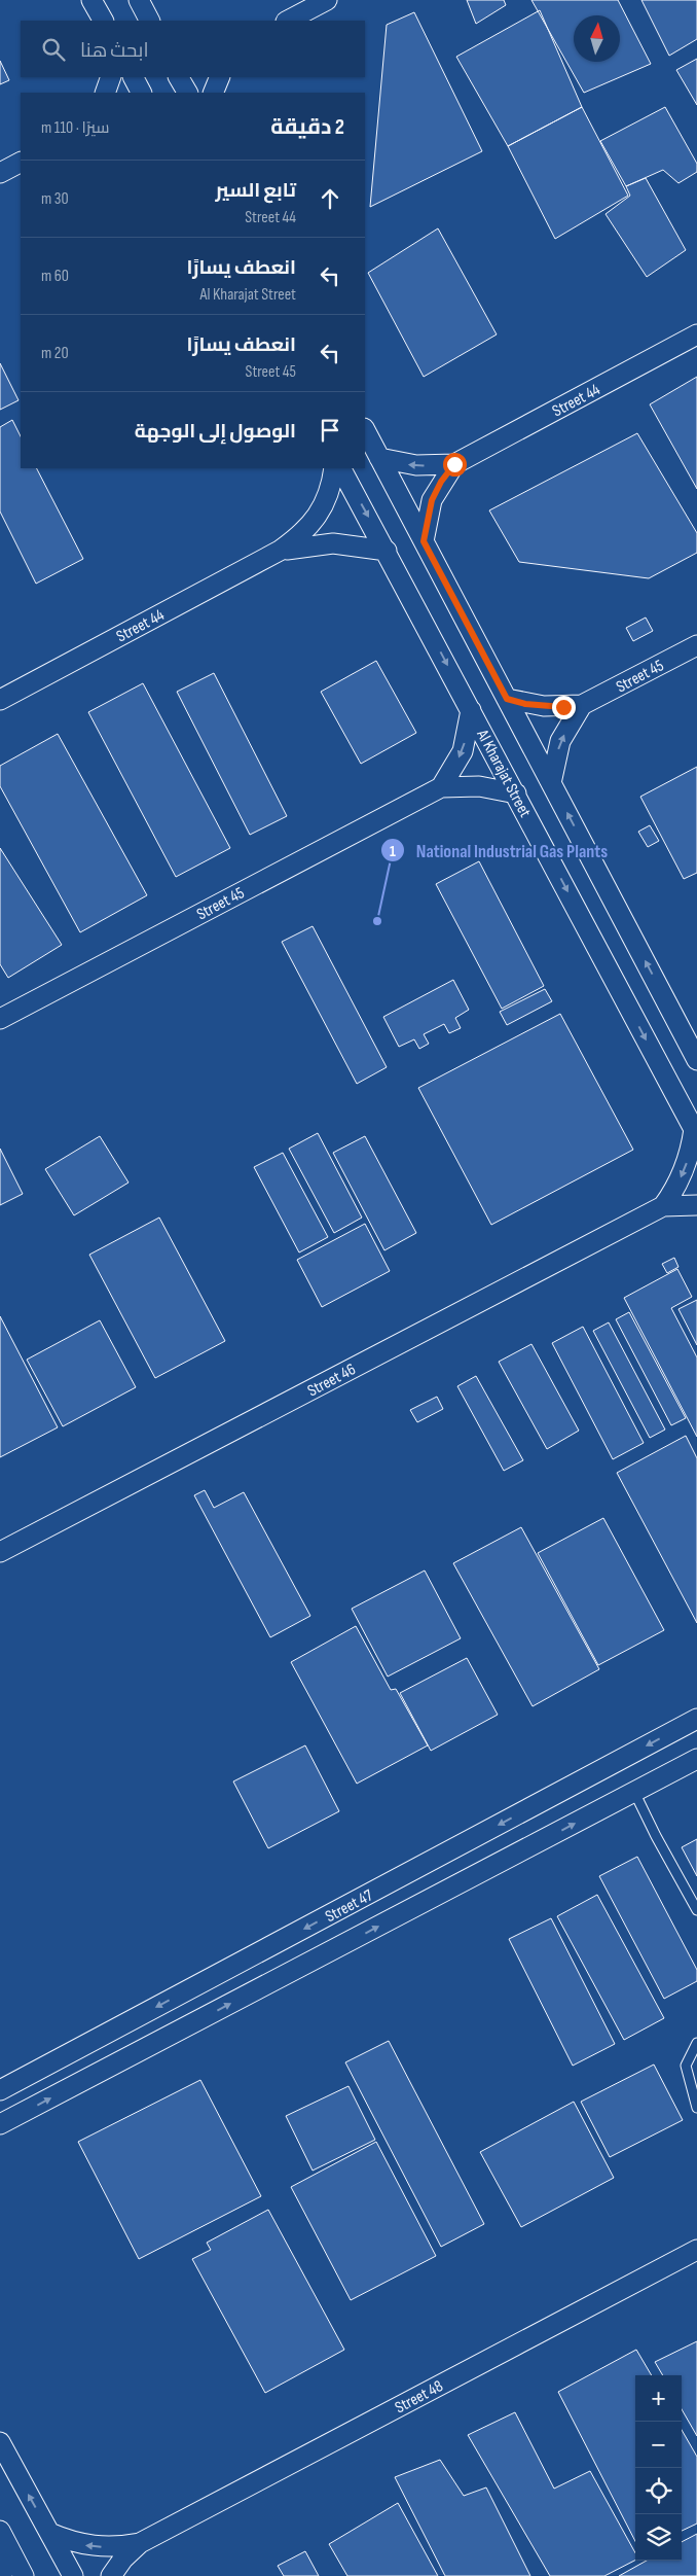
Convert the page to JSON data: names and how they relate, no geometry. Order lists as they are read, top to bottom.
{
  "streets": {
    "street": [
      "Street 44",
      "Street 45",
      "Al Kharajat Street",
      "Street 46",
      "Street 47",
      "Street 48"
    ]
  },
  "crossings": [
    ["Street 44", "Al Kharajat Street"],
    ["Street 45", "Al Kharajat Street"],
    ["Al Kharajat Street", "Street 46"]
  ],
  "places": ["National Industrial Gas Plants"],
  "north": "top",
  "page": {
    "search": "ابحث هنا",
    "heading": ["2 دقيقة", "سيرًا · 110 m"],
    "list": [
      ["تابع السير", "Street 44", "30 m"],
      ["انعطف يسارًا", "Al Kharajat Street", "60 m"],
      ["انعطف يسارًا", "Street 45", "20 m"],
      "الوصول إلى الوجهة"
    ],
    "map_buttons": ["+", "−"]
  }
}
